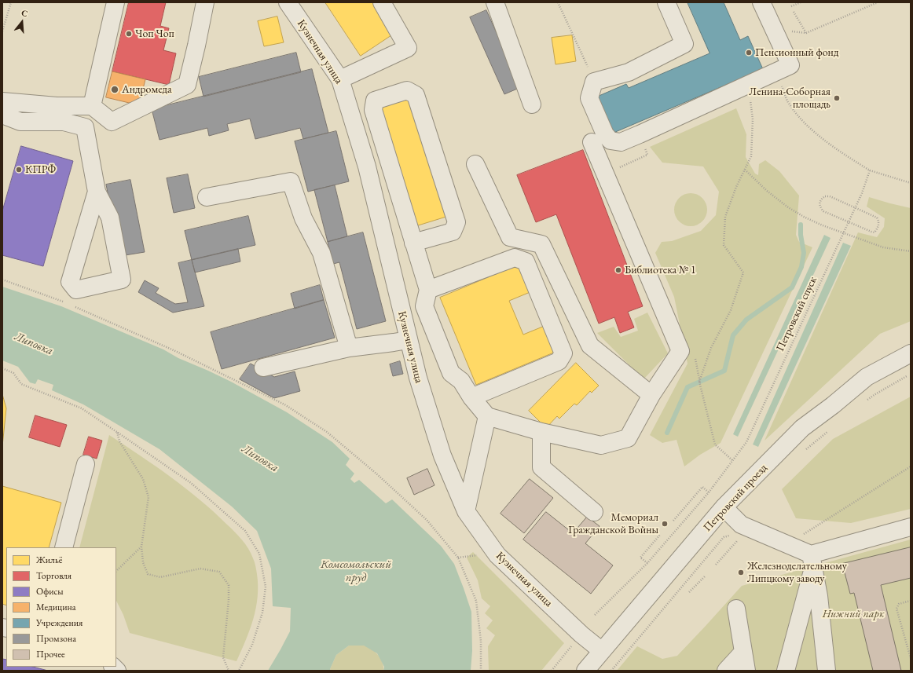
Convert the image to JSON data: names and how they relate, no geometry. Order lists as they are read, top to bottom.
{
  "streets": {
    "street": ["Кузнечная улица", "Петровский проезд"],
    "path": ["Петровский спуск"]
  },
  "crossings": [
    ["Кузнечная улица", "Петровский проезд"]
  ],
  "water": ["Липовка", "Комсомольский пруд"],
  "parks": ["Нижний парк"],
  "places": [
    "Чоп Чоп",
    "Пенсионный фонд",
    "Андромеда",
    "Ленина-Соборная площадь",
    "КПРФ",
    "Библиотека № 1",
    "Мемориал Гражданской Войны",
    "Железноделательному Липцкому заводу"
  ],
  "legend": [
    "Жильё",
    "Торговля",
    "Офисы",
    "Медицина",
    "Учреждения",
    "Промзона",
    "Прочее"
  ],
  "north": "top"
}
